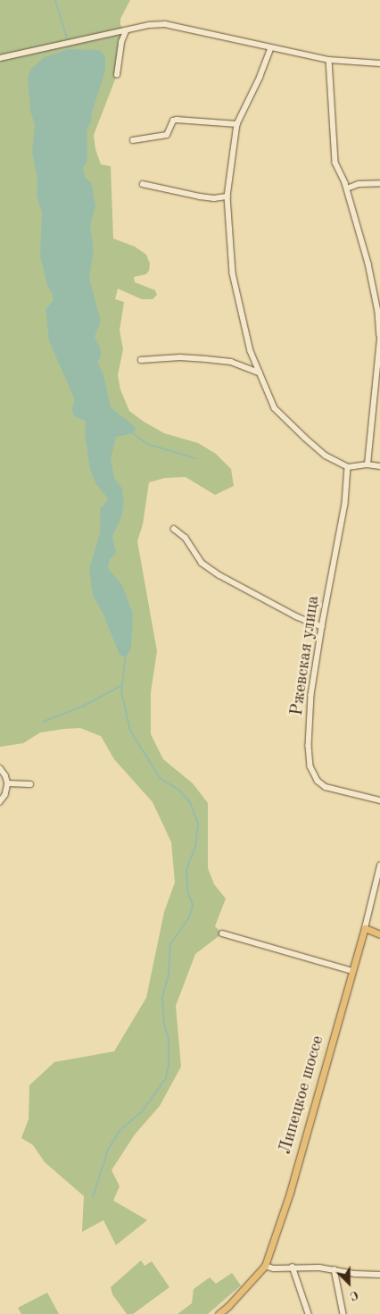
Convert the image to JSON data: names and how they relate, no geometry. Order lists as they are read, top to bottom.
{
  "streets": {
    "main road": ["Липецкое шоссе"],
    "street": ["Ржевская улица"]
  },
  "north": "bottom right"
}
